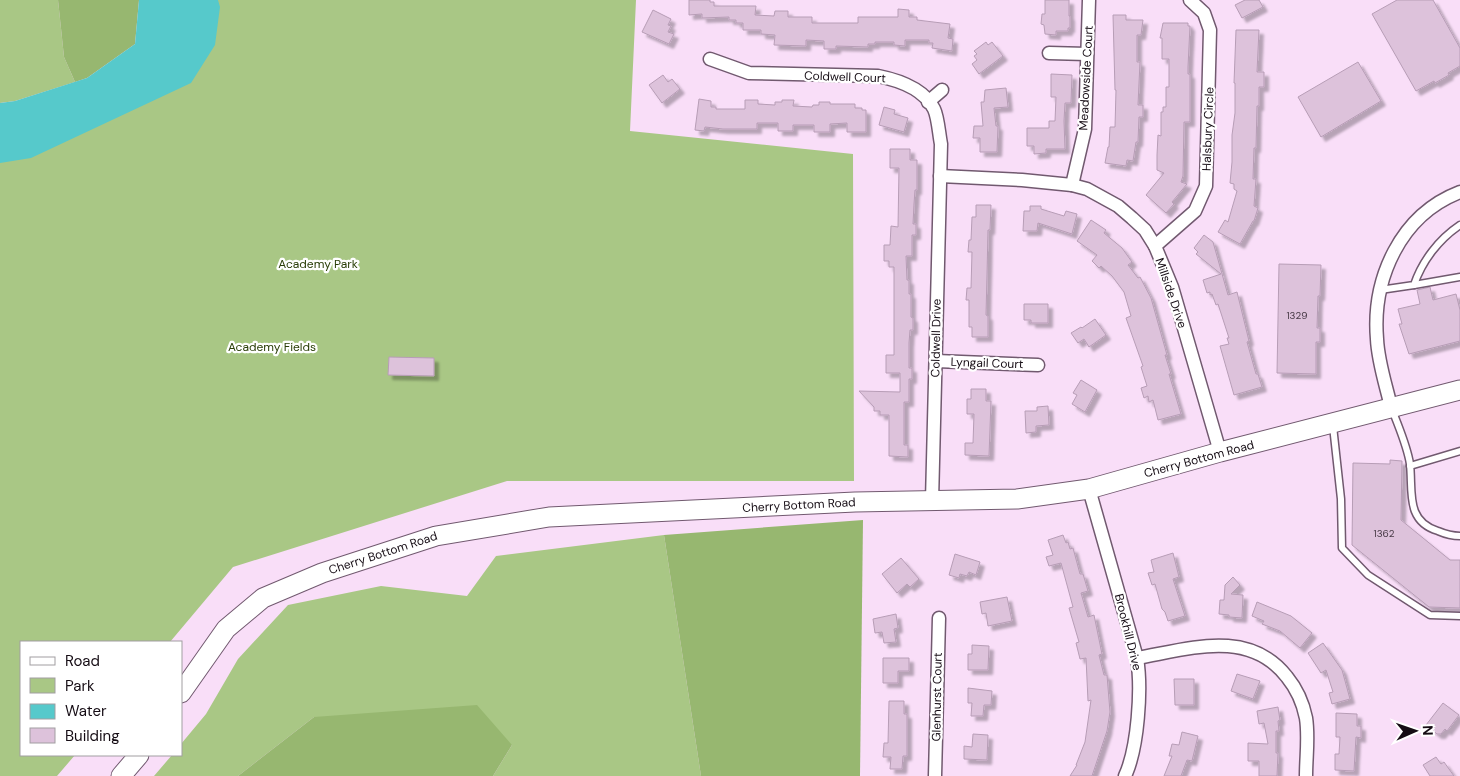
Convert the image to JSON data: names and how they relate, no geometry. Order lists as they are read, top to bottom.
{
  "streets": {
    "main road": ["Cherry Bottom Road"],
    "street": [
      "Coldwell Court",
      "Meadowside Court",
      "Halsbury Circle",
      "Millside Drive",
      "Coldwell Drive",
      "Lyngail Court",
      "Brookhill Drive",
      "Glenhurst Court"
    ]
  },
  "crossings": [
    ["Coldwell Court", "Millside Drive"],
    ["Coldwell Court", "Coldwell Drive"],
    ["Meadowside Court", "Millside Drive"],
    ["Halsbury Circle", "Millside Drive"],
    ["Millside Drive", "Coldwell Drive"],
    ["Millside Drive", "Cherry Bottom Road"],
    ["Coldwell Drive", "Lyngail Court"],
    ["Coldwell Drive", "Cherry Bottom Road"],
    ["Cherry Bottom Road", "Brookhill Drive"]
  ],
  "parks": ["Academy Park", "Academy Fields"],
  "house_numbers": ["1329", "1362"],
  "legend": [
    "Road",
    "Park",
    "Water",
    "Building"
  ],
  "north": "right"
}
